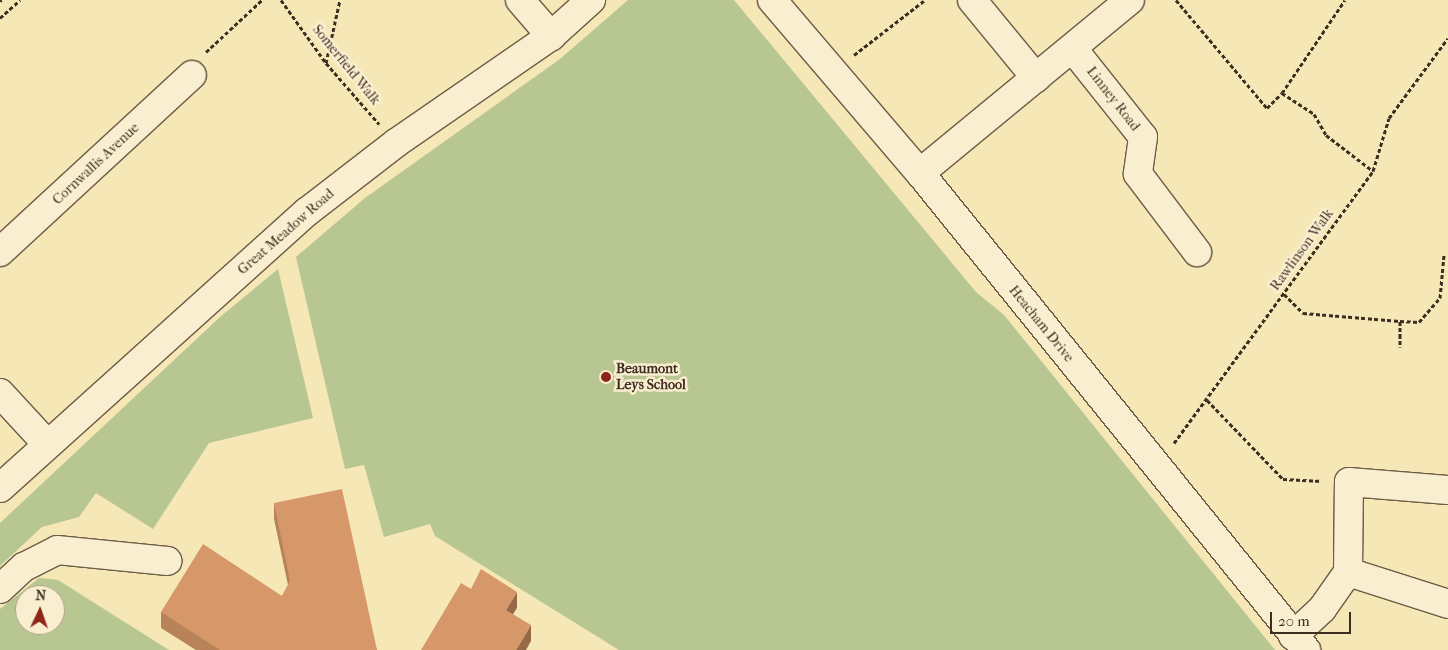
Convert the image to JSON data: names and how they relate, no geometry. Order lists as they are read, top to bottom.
{
  "streets": {
    "street": [
      "Linney Road",
      "Cornwallis Avenue",
      "Great Meadow Road",
      "Heacham Drive"
    ],
    "path": ["Somerfield Walk", "Rawlinson Walk"]
  },
  "crossings": [
    ["Somerfield Walk", "Great Meadow Road"],
    ["Rawlinson Walk", "Heacham Drive"]
  ],
  "places": ["Beaumont Leys School"],
  "scale_bar": "20 m",
  "north": "top"
}
